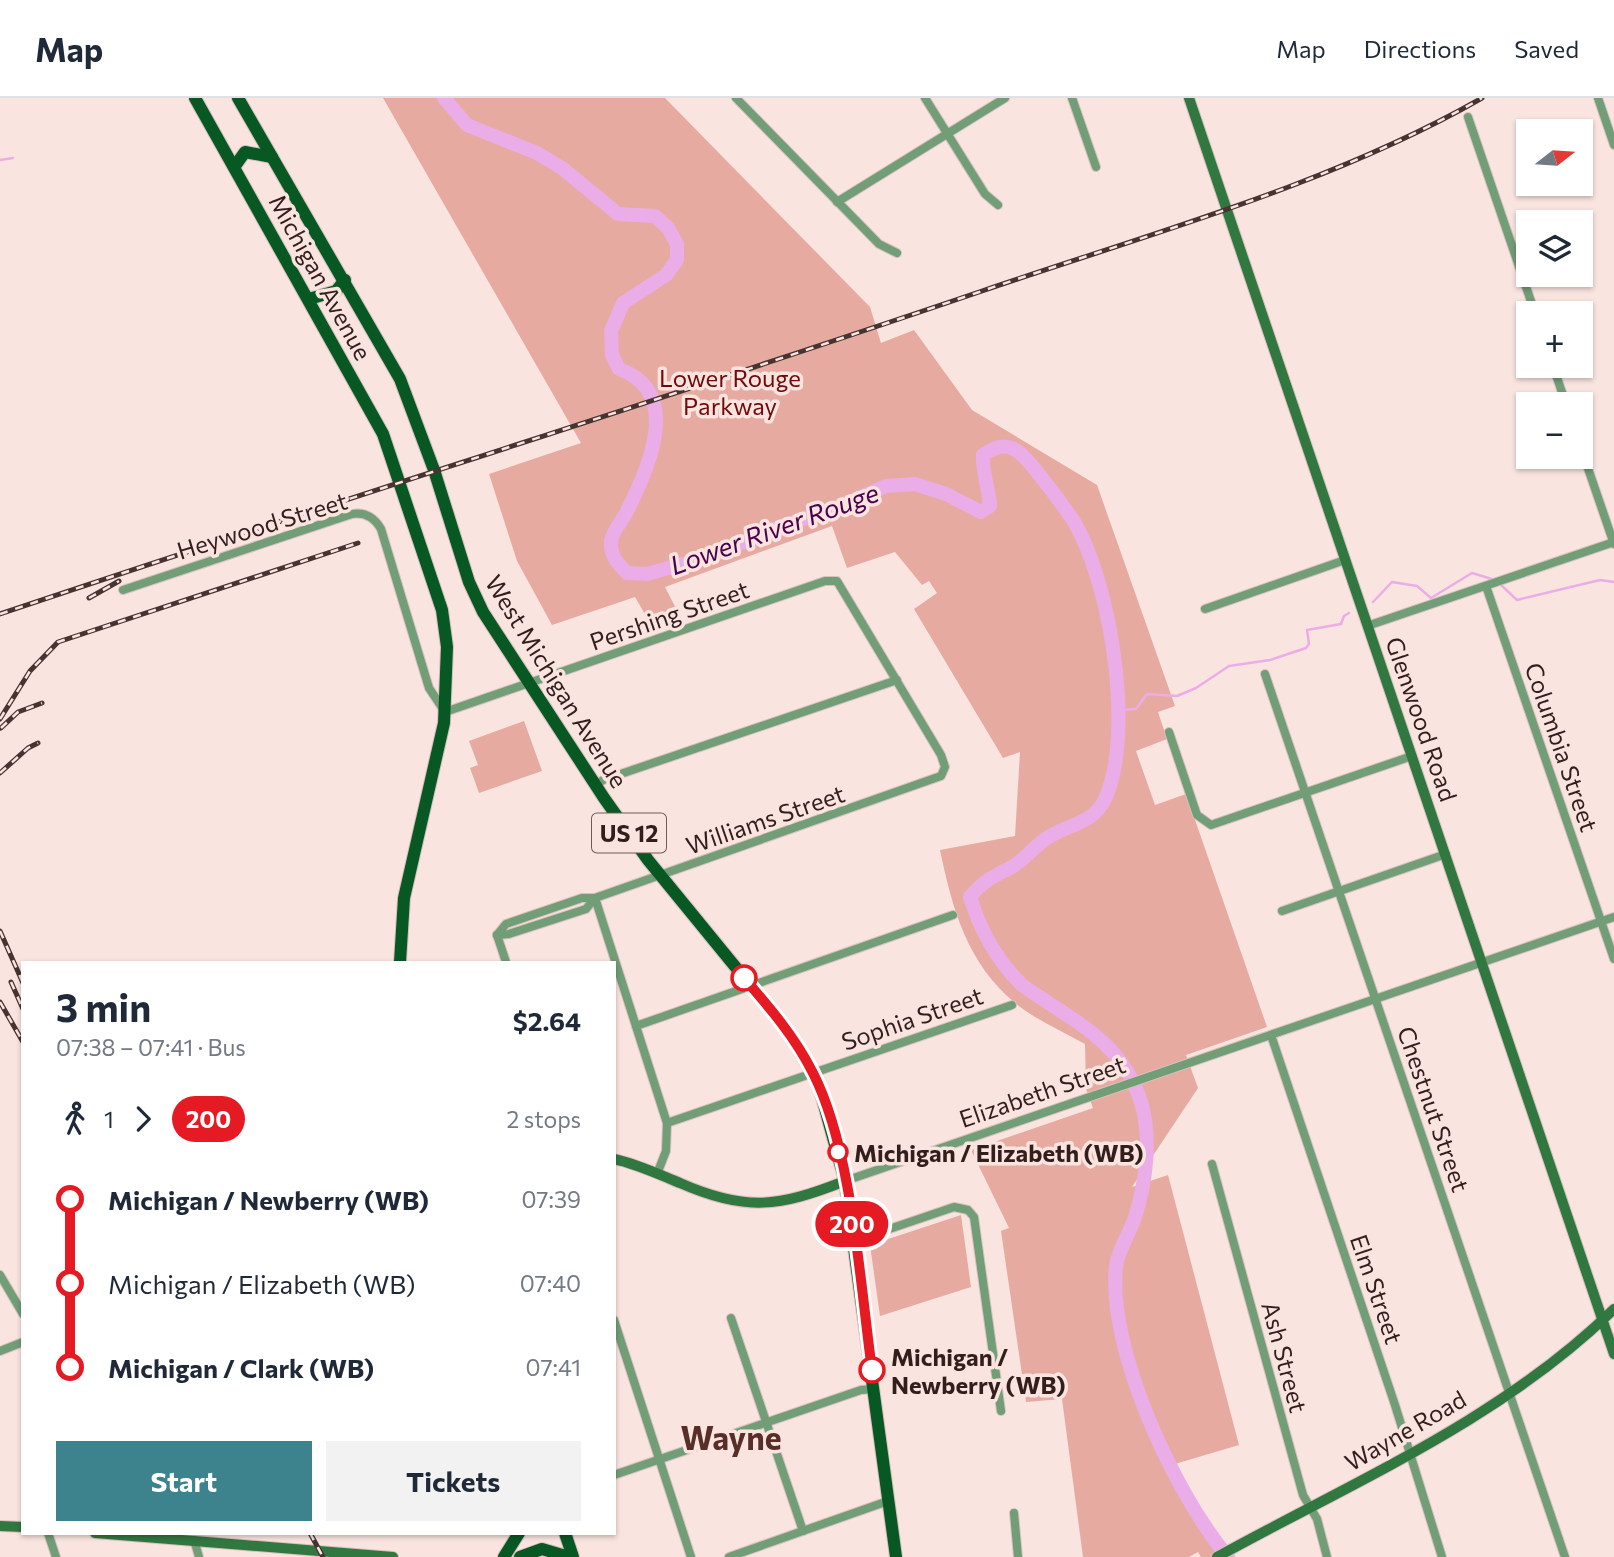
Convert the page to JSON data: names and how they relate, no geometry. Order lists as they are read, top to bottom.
{
  "streets": {
    "main road": ["Michigan Avenue", "West Michigan Avenue", "US 12"],
    "street": [
      "Heywood Street",
      "Pershing Street",
      "Glenwood Road",
      "Columbia Street",
      "Williams Street",
      "Sophia Street",
      "Elizabeth Street",
      "Chestnut Street",
      "Elm Street",
      "Ash Street",
      "Wayne Road"
    ]
  },
  "crossings": [
    ["Michigan Avenue", "Heywood Street"],
    ["Michigan Avenue", "Pershing Street"],
    ["Michigan Avenue", "West Michigan Avenue"],
    ["Heywood Street", "Pershing Street"],
    ["Pershing Street", "West Michigan Avenue"],
    ["Pershing Street", "Williams Street"],
    ["West Michigan Avenue", "Williams Street"],
    ["West Michigan Avenue", "Sophia Street"],
    ["West Michigan Avenue", "Elizabeth Street"],
    ["Glenwood Road", "Elizabeth Street"],
    ["Glenwood Road", "Wayne Road"],
    ["Columbia Street", "Elizabeth Street"],
    ["Elizabeth Street", "Chestnut Street"],
    ["Elizabeth Street", "Elm Street"],
    ["Chestnut Street", "Wayne Road"],
    ["Elm Street", "Wayne Road"],
    ["Ash Street", "Wayne Road"]
  ],
  "districts": ["Wayne"],
  "water": ["Lower River Rouge"],
  "parks": ["Lower Rouge Parkway"],
  "places": ["Michigan / Elizabeth (WB)", "Michigan / Newberry (WB)"],
  "lines": ["bus line 200"],
  "north": "right",
  "page": {
    "header": "Map",
    "nav": ["Map", "Directions", "Saved"],
    "on_map": "200",
    "map_buttons": ["+", "−"],
    "heading": ["3 min", "07:38 – 07:41 · Bus", "$2.64"],
    "legs": ["1", "200", "2 stops"],
    "list": [
      {
        "name": "Michigan / Newberry (WB)",
        "value": "07:39"
      },
      {
        "name": "Michigan / Elizabeth (WB)",
        "value": "07:40"
      },
      {
        "name": "Michigan / Clark (WB)",
        "value": "07:41"
      }
    ],
    "buttons": ["Start", "Tickets"]
  }
}
